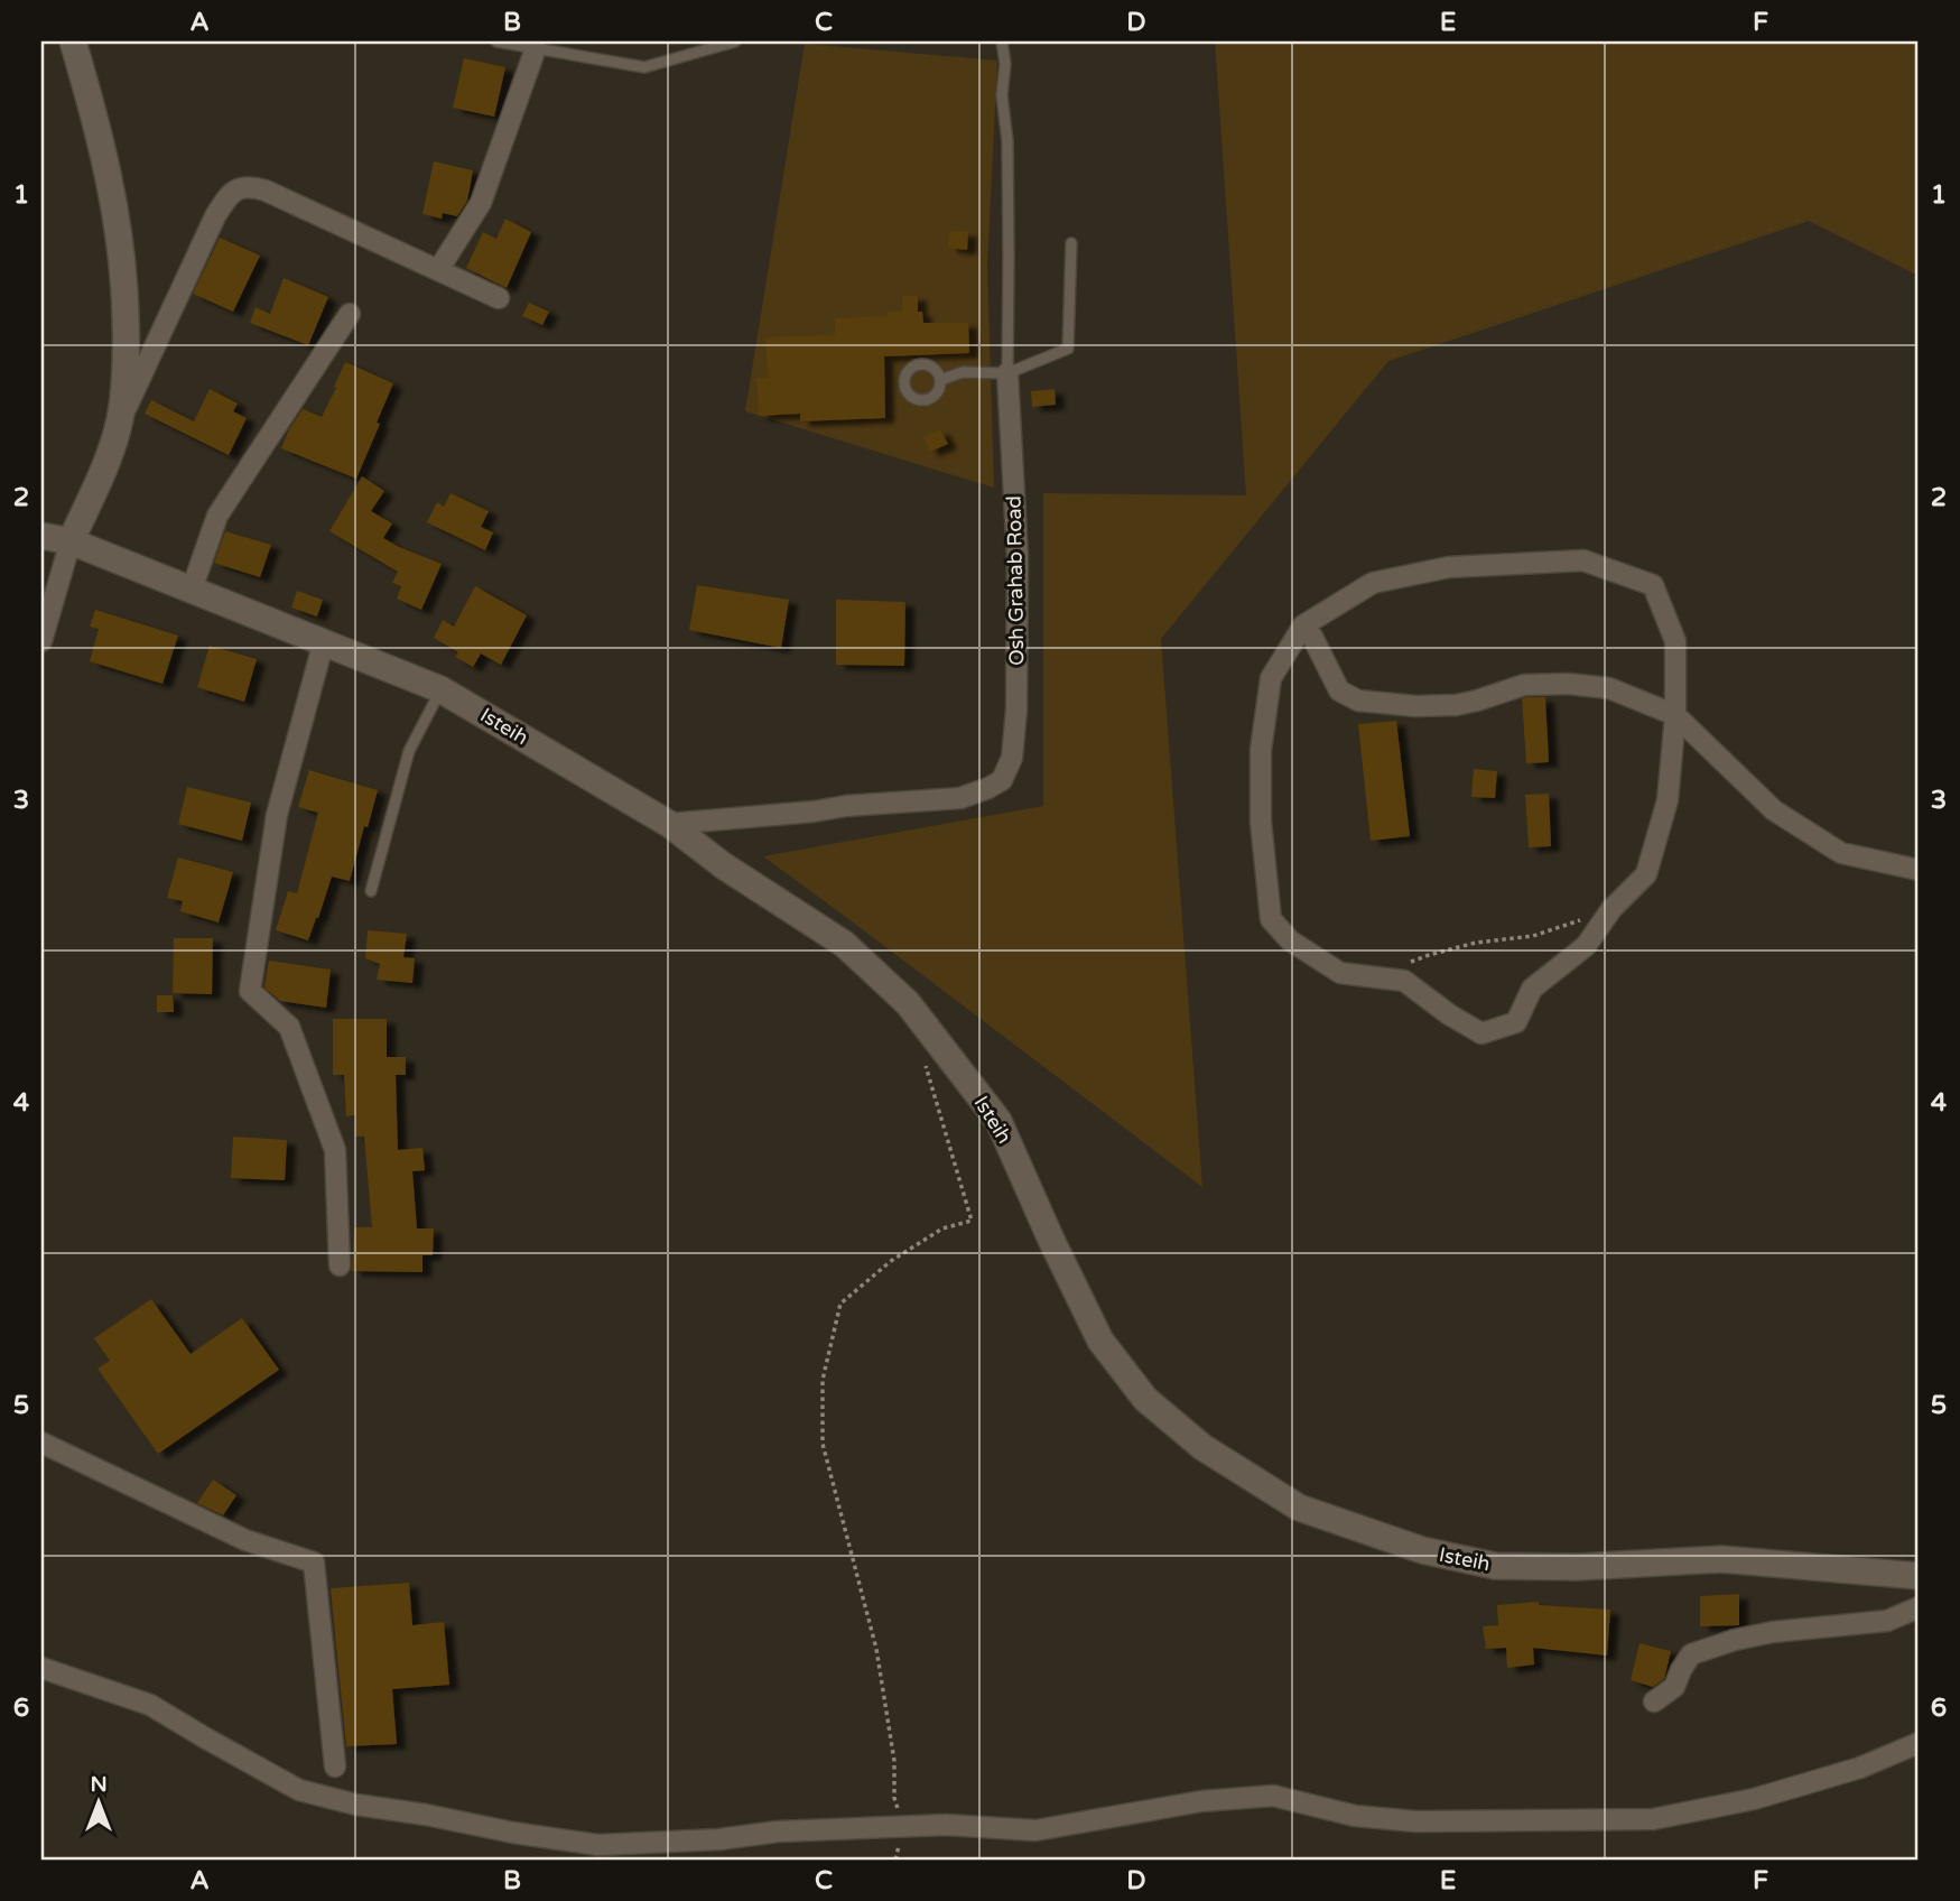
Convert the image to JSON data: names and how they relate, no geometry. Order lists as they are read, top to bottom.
{
  "streets": {
    "street": ["Osh Grahab Road", "Isteih"]
  },
  "crossings": [
    ["Osh Grahab Road", "Isteih"]
  ],
  "north": "top",
  "grid": {
    "columns": [
      "A",
      "B",
      "C",
      "D",
      "E",
      "F"
    ],
    "rows": [
      "1",
      "2",
      "3",
      "4",
      "5",
      "6"
    ]
  }
}
